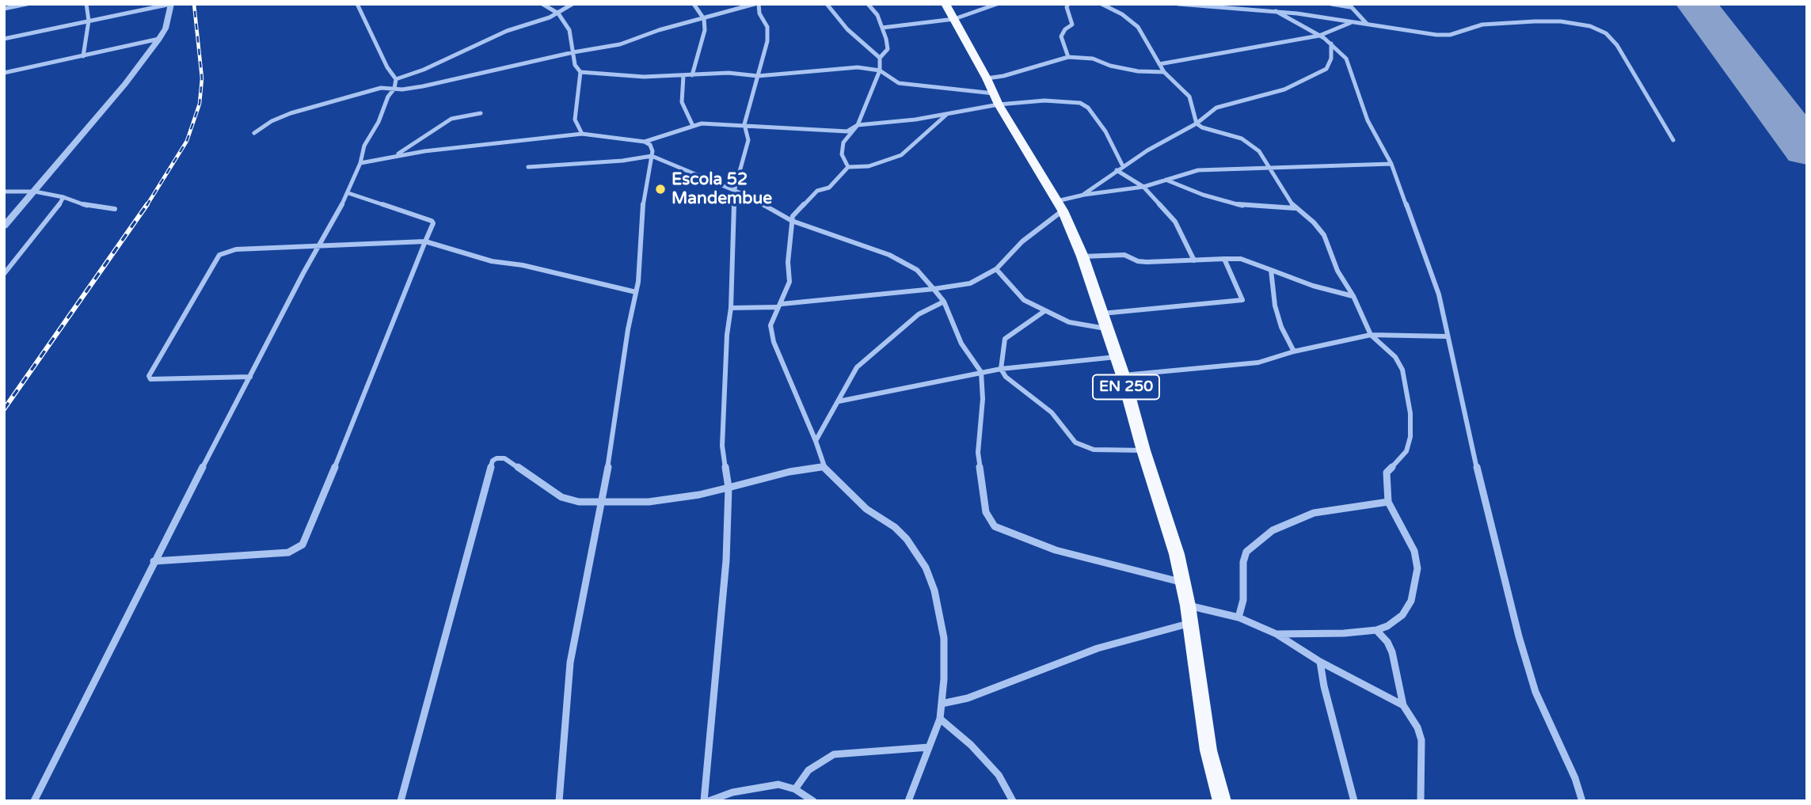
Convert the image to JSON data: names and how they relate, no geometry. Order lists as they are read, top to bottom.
{
  "streets": {
    "main road": ["EN 250"]
  },
  "places": ["Escola 52 Mandembue"]
}
